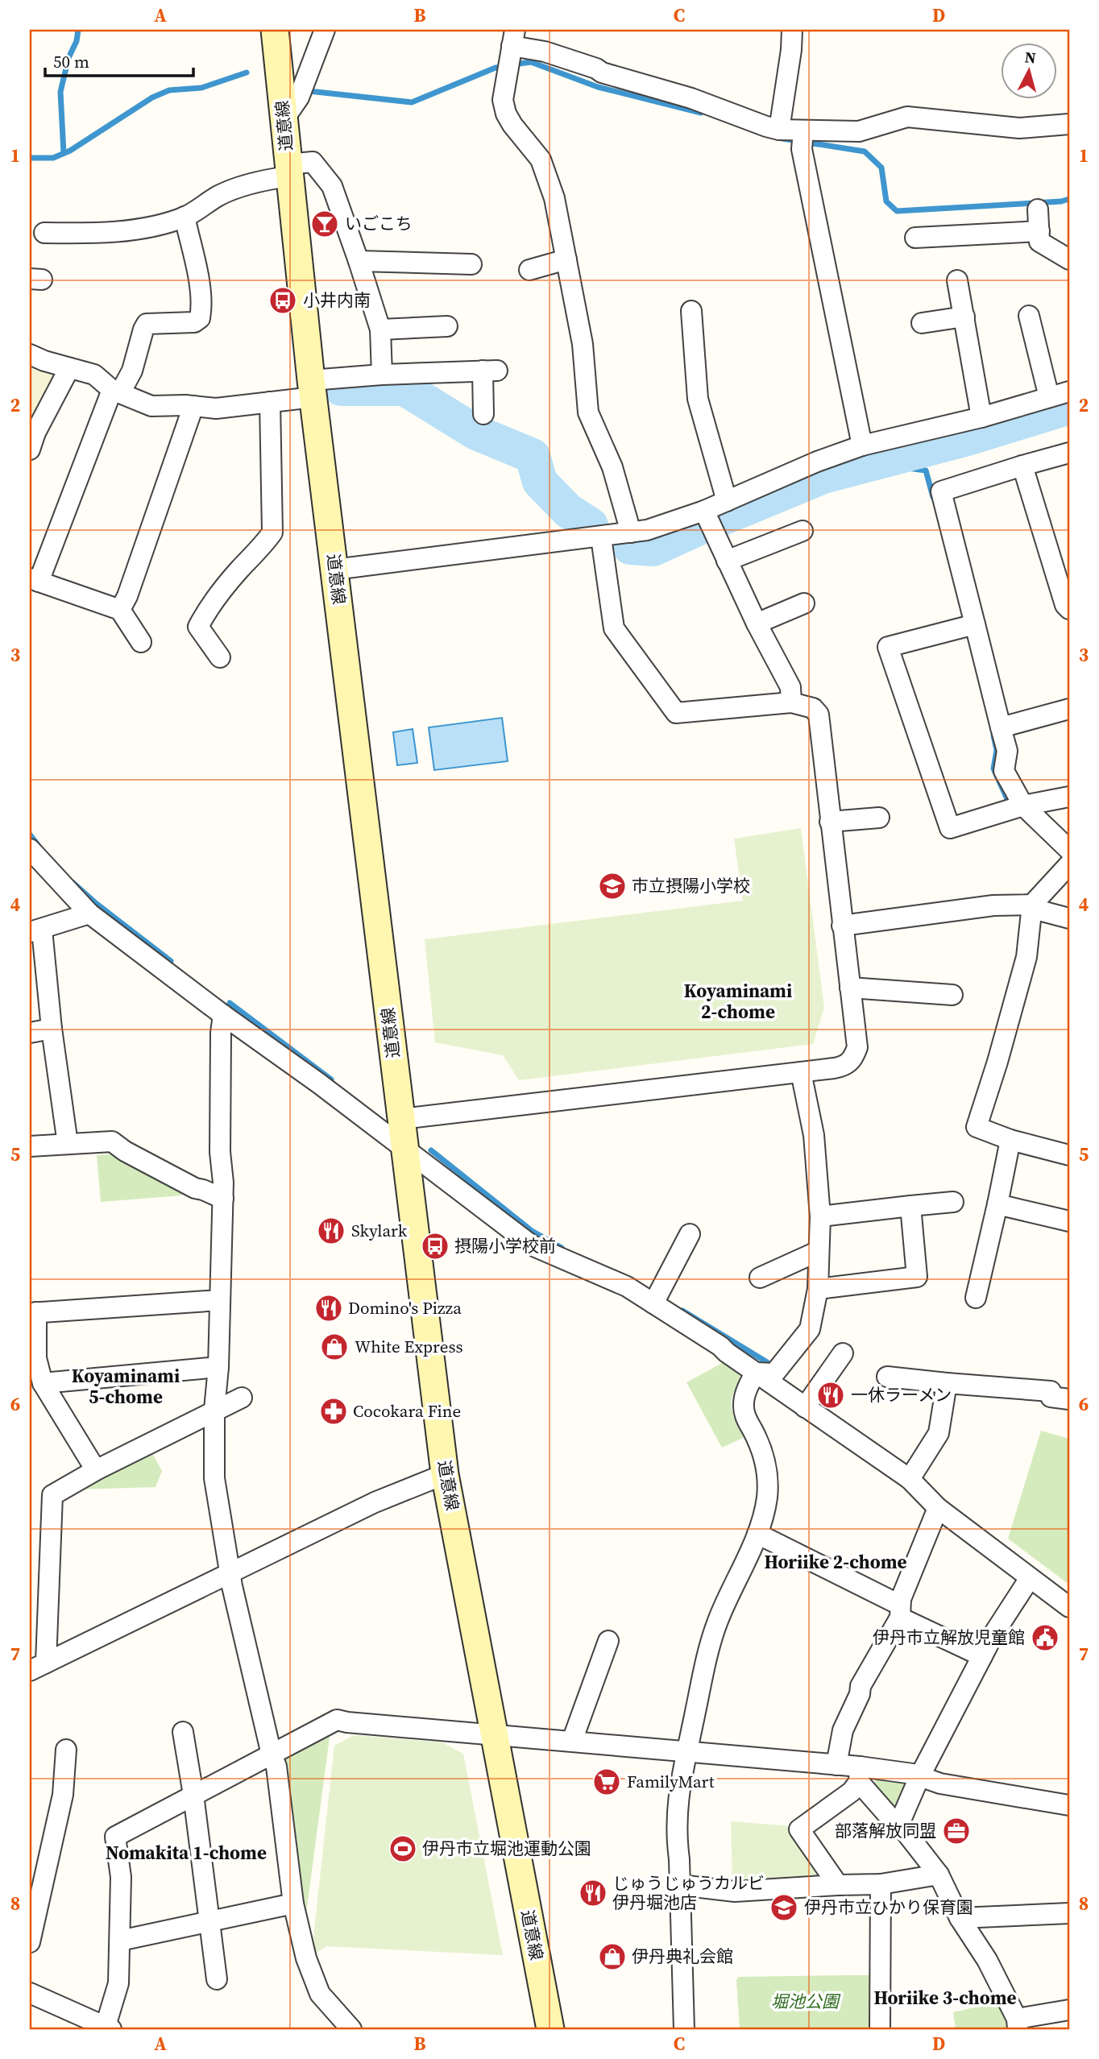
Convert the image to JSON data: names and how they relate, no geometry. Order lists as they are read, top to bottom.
{
  "streets": {
    "street": ["道意線"]
  },
  "districts": [
    "Koyaminami 2-chome",
    "Koyaminami 5-chome",
    "Horiike 2-chome",
    "Nomakita 1-chome",
    "Horiike 3-chome"
  ],
  "parks": ["堀池公園"],
  "places": {
    "bar": ["いごこち"],
    "bus stop": ["小井内南", "摂陽小学校前"],
    "school or university": ["市立摂陽小学校", "伊丹市立ひかり保育園"],
    "restaurant": [
      "Skylark",
      "Domino's Pizza",
      "一休ラーメン",
      "じゅうじゅうカルビ 伊丹堀池店"
    ],
    "shop": ["White Express", "伊丹典礼会館"],
    "pharmacy": ["Cocokara Fine"],
    "public building": ["伊丹市立解放児童館"],
    "supermarket": ["FamilyMart"],
    "office": ["部落解放同盟"],
    "sports": ["伊丹市立堀池運動公園"]
  },
  "scale_bar": "50 m",
  "north": "top",
  "grid": {
    "columns": [
      "A",
      "B",
      "C",
      "D"
    ],
    "rows": [
      "1",
      "2",
      "3",
      "4",
      "5",
      "6",
      "7",
      "8"
    ]
  }
}
